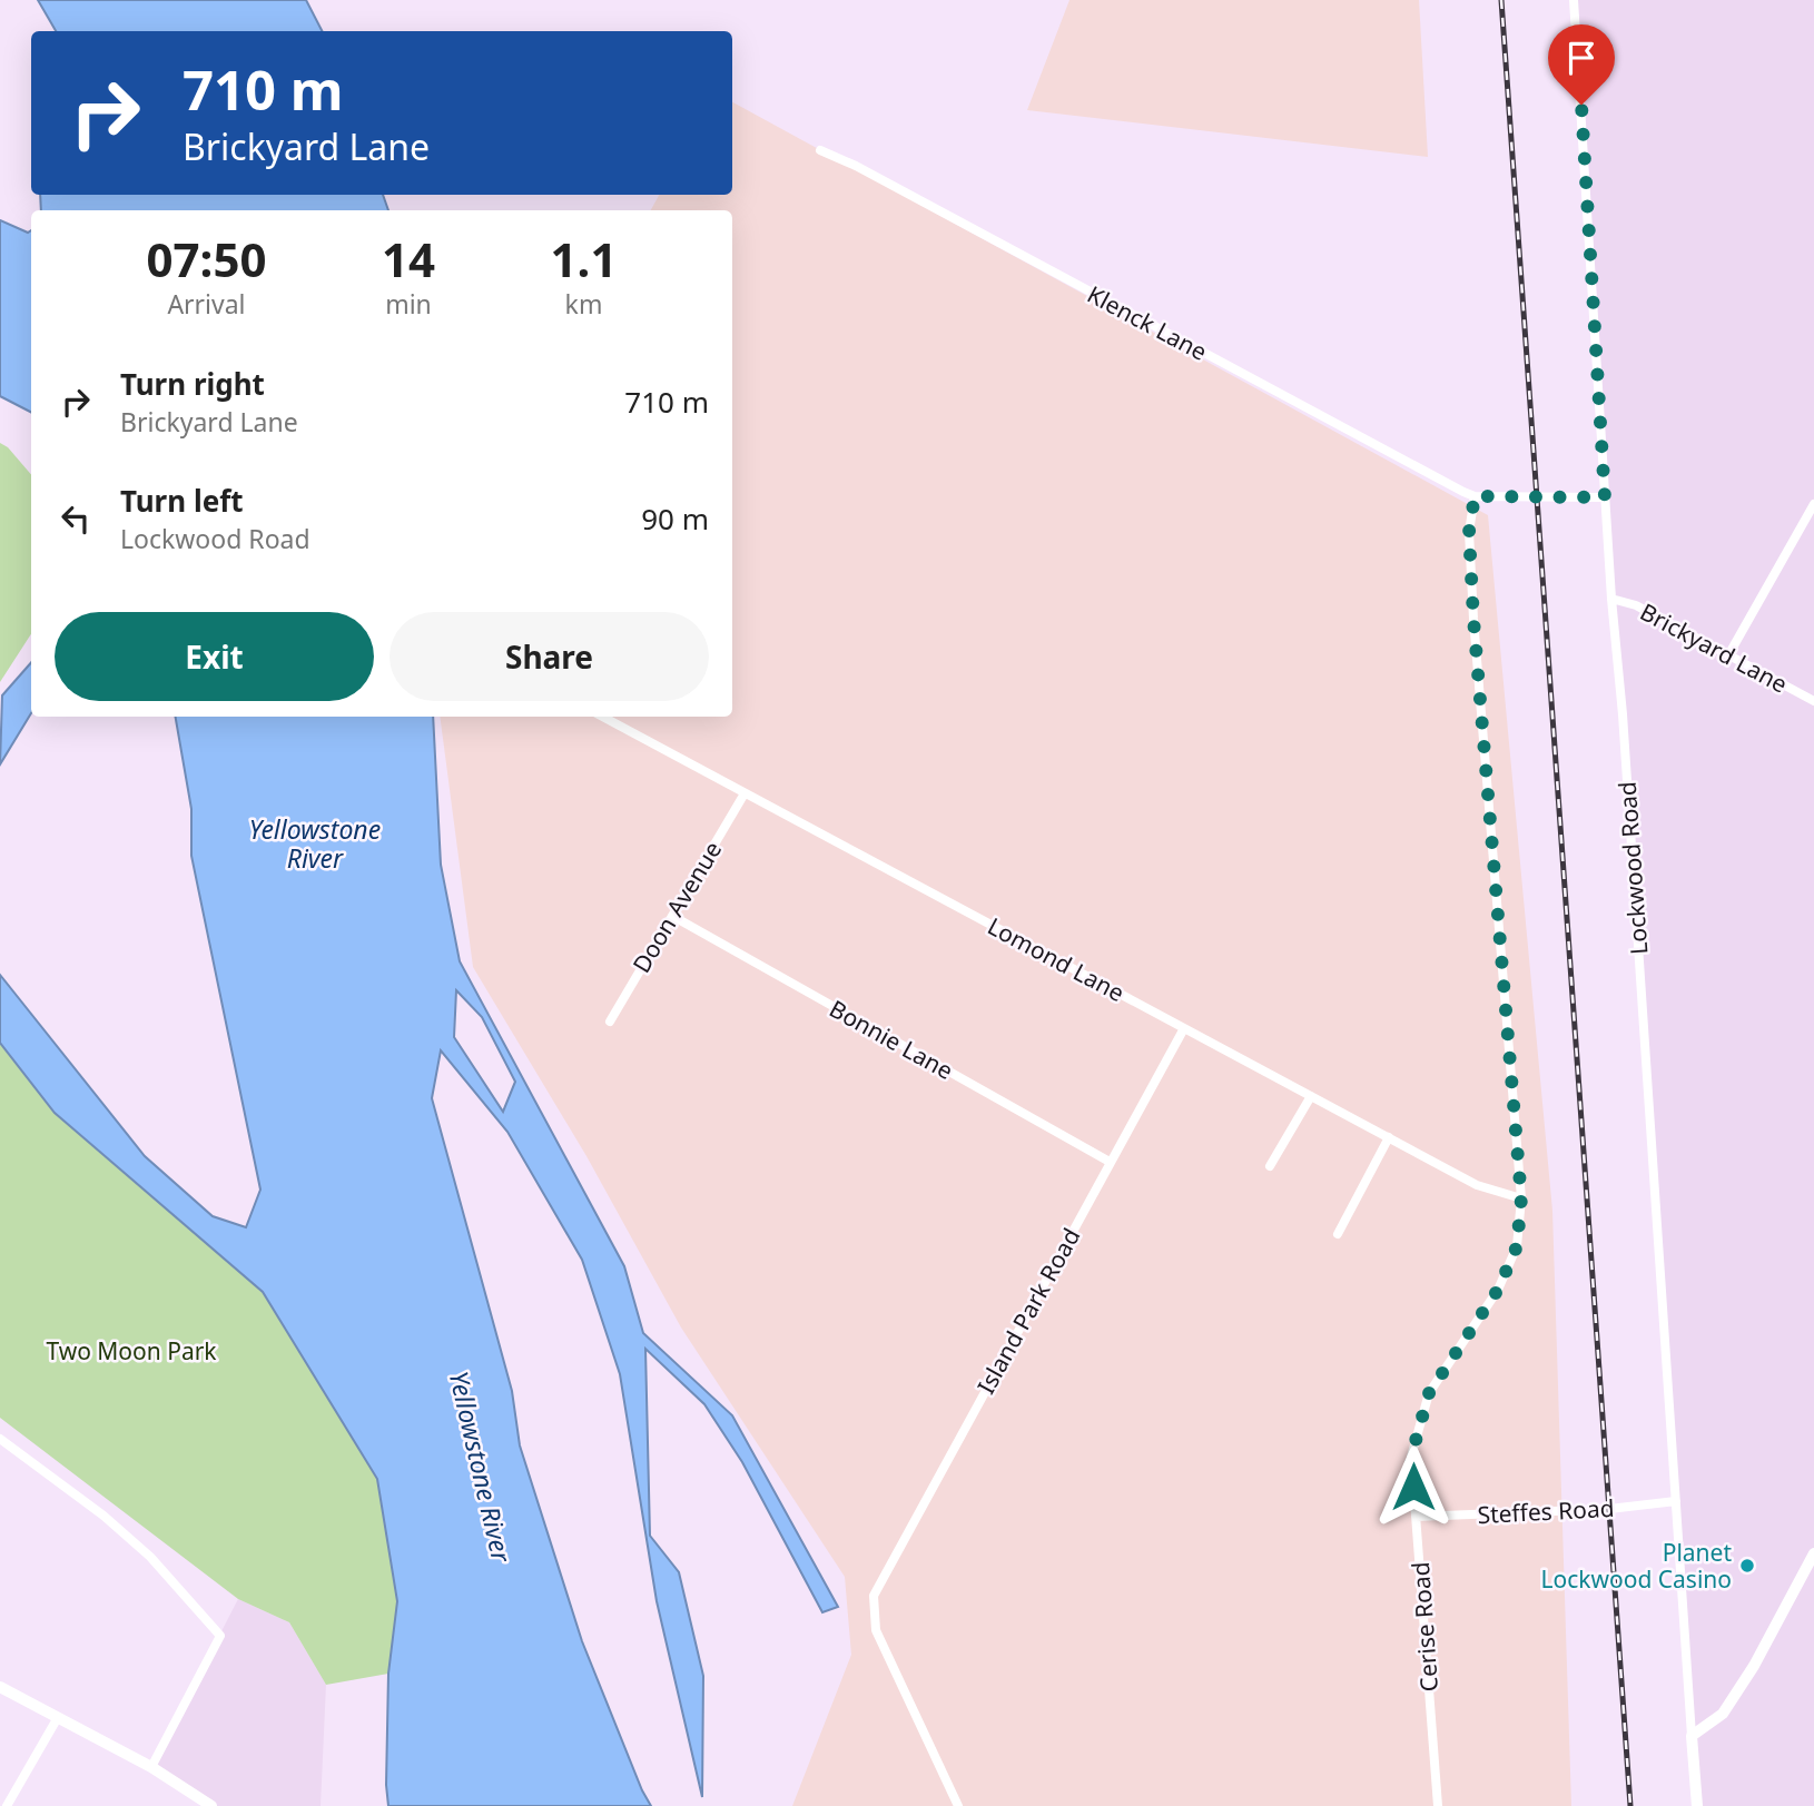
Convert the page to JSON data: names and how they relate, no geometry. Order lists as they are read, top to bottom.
{
  "streets": {
    "street": [
      "Klenck Lane",
      "Brickyard Lane",
      "Lockwood Road",
      "Doon Avenue",
      "Lomond Lane",
      "Bonnie Lane",
      "Island Park Road",
      "Steffes Road",
      "Cerise Road"
    ]
  },
  "crossings": [
    ["Klenck Lane", "Cerise Road"],
    ["Brickyard Lane", "Lockwood Road"],
    ["Lockwood Road", "Steffes Road"],
    ["Doon Avenue", "Lomond Lane"],
    ["Doon Avenue", "Bonnie Lane"],
    ["Lomond Lane", "Island Park Road"],
    ["Lomond Lane", "Cerise Road"],
    ["Bonnie Lane", "Island Park Road"],
    ["Steffes Road", "Cerise Road"]
  ],
  "water": ["Yellowstone River"],
  "parks": ["Two Moon Park"],
  "places": ["Planet Lockwood Casino"],
  "page": {
    "turn": ["710 m", "Brickyard Lane"],
    "eta": [
      "07:50",
      "Arrival",
      "14",
      "min",
      "1.1",
      "km"
    ],
    "list": [
      {
        "name": "Turn right",
        "note": "Brickyard Lane",
        "value": "710 m"
      },
      {
        "name": "Turn left",
        "note": "Lockwood Road",
        "value": "90 m"
      }
    ],
    "buttons": ["Exit", "Share"]
  }
}
